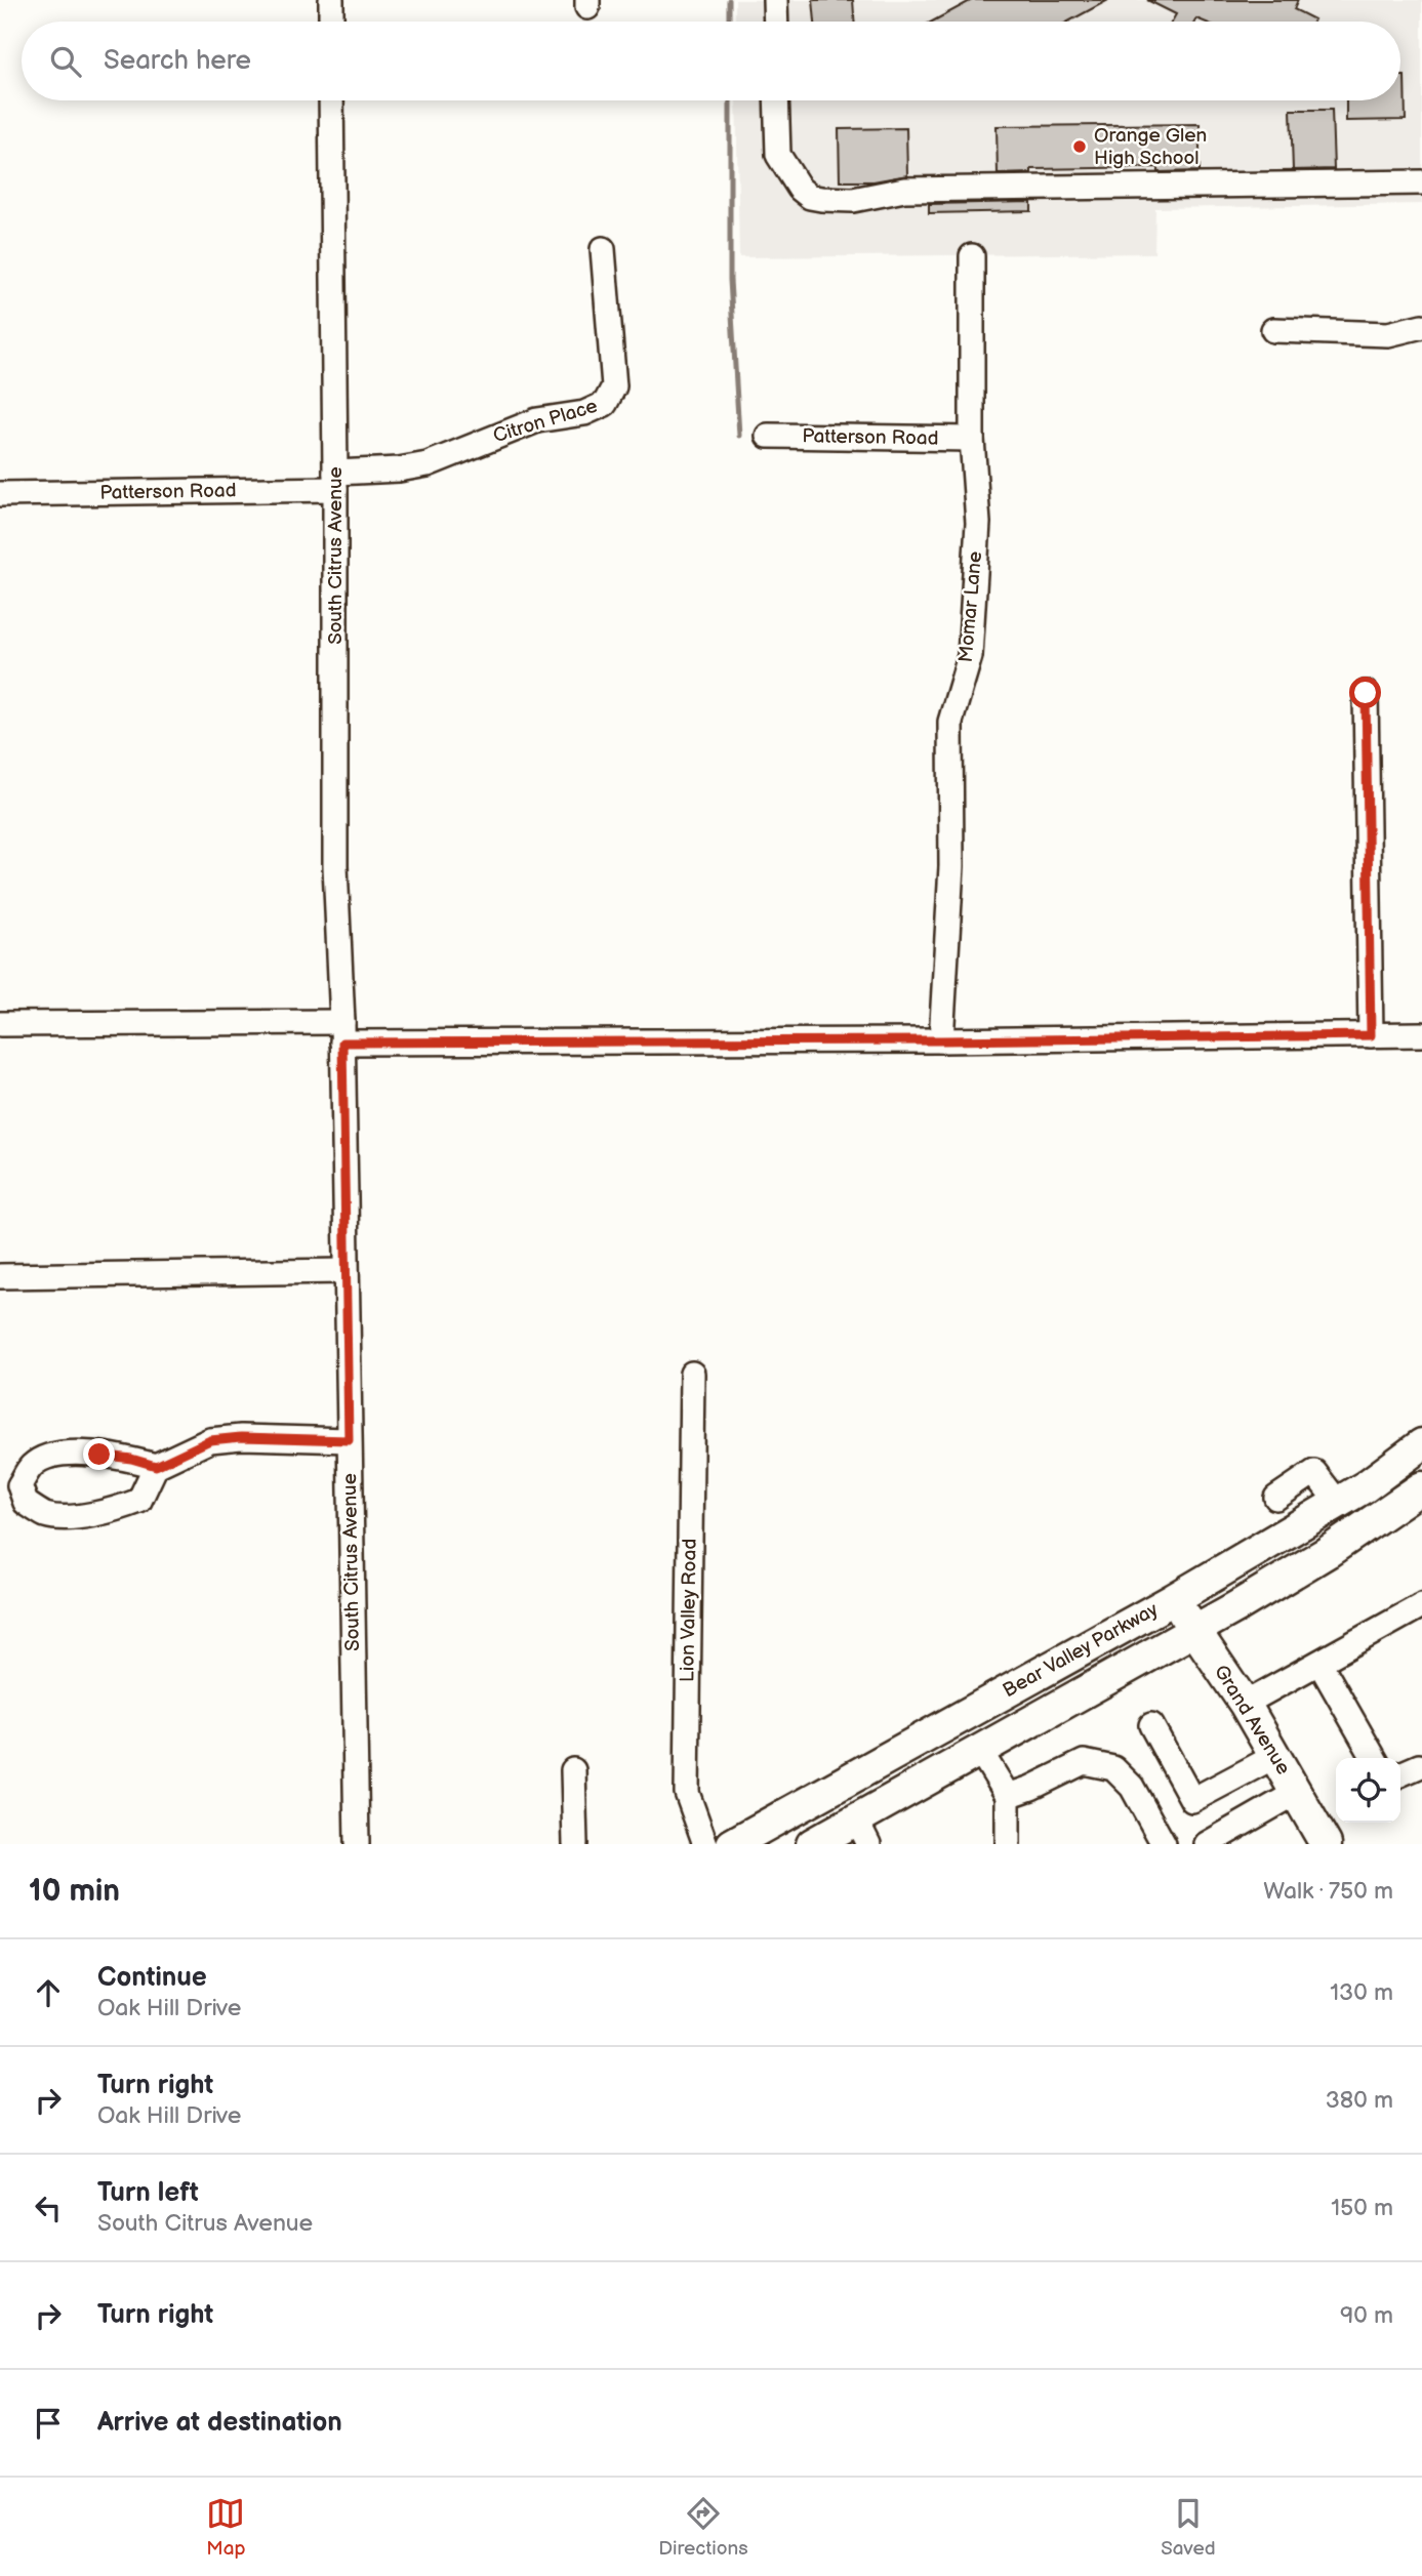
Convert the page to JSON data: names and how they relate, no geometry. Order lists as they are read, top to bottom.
{
  "streets": {
    "main road": ["Bear Valley Parkway", "Grand Avenue"],
    "street": [
      "Citron Place",
      "Patterson Road",
      "South Citrus Avenue",
      "Momar Lane",
      "Lion Valley Road"
    ]
  },
  "crossings": [
    ["Citron Place", "Patterson Road"],
    ["Citron Place", "South Citrus Avenue"],
    ["Patterson Road", "South Citrus Avenue"],
    ["Patterson Road", "Momar Lane"],
    ["Bear Valley Parkway", "Grand Avenue"]
  ],
  "places": ["Orange Glen High School"],
  "page": {
    "search": "Search here",
    "heading": ["10 min", "Walk · 750 m"],
    "list": [
      ["Continue", "Oak Hill Drive", "130 m"],
      ["Turn right", "Oak Hill Drive", "380 m"],
      ["Turn left", "South Citrus Avenue", "150 m"],
      ["Turn right", "90 m"],
      "Arrive at destination"
    ],
    "nav": ["Map", "Directions", "Saved"]
  }
}
